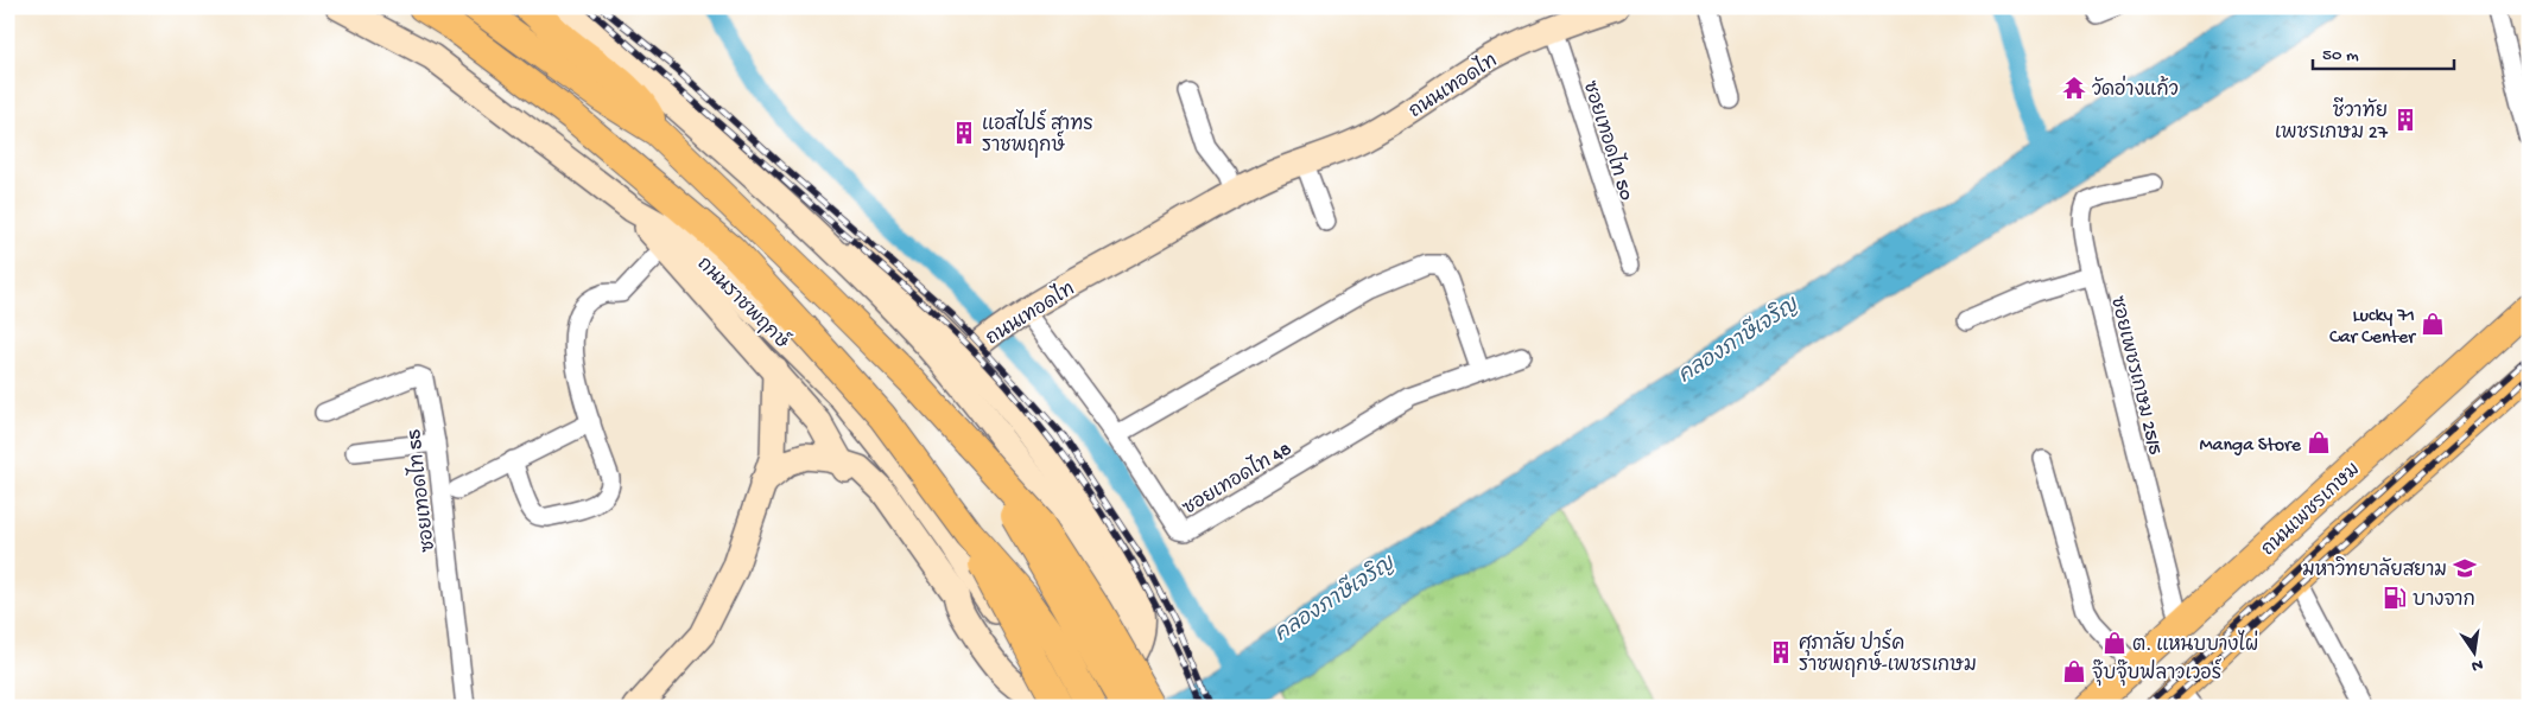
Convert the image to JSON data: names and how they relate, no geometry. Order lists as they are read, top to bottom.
{
  "streets": {
    "main road": ["ถนนเทอดไท", "ถนนราชพฤกษ์", "ถนนเพชรเกษม"],
    "street": [
      "ซอยเทอดไท 50",
      "ซอยเพชรเกษม 25/5",
      "ซอยเทอดไท 48",
      "ซอยเทอดไท 55"
    ]
  },
  "crossings": [
    ["ถนนเทอดไท", "ซอยเทอดไท 50"],
    ["ถนนเทอดไท", "ซอยเทอดไท 48"],
    ["ซอยเพชรเกษม 25/5", "ถนนเพชรเกษม"]
  ],
  "water": ["คลองภาษีเจริญ"],
  "places": {
    "temple": ["วัดอ่างแก้ว"],
    "building": ["ชีวาทัย เพชรเกษม 27", "แอสไปร์ สาทร ราชพฤกษ์", "ศุภาลัย ปาร์ค ราชพฤกษ์-เพชรเกษม"],
    "shop": [
      "Lucky 71 Car Center",
      "Manga Store",
      "ต. แหนบบางไผ่",
      "จุ๊บจุ๊บฟลาวเวอร์"
    ],
    "school or university": ["มหาวิทยาลัยสยาม"],
    "fuel station": ["บางจาก"]
  },
  "scale_bar": "50 m",
  "north": "bottom"
}
